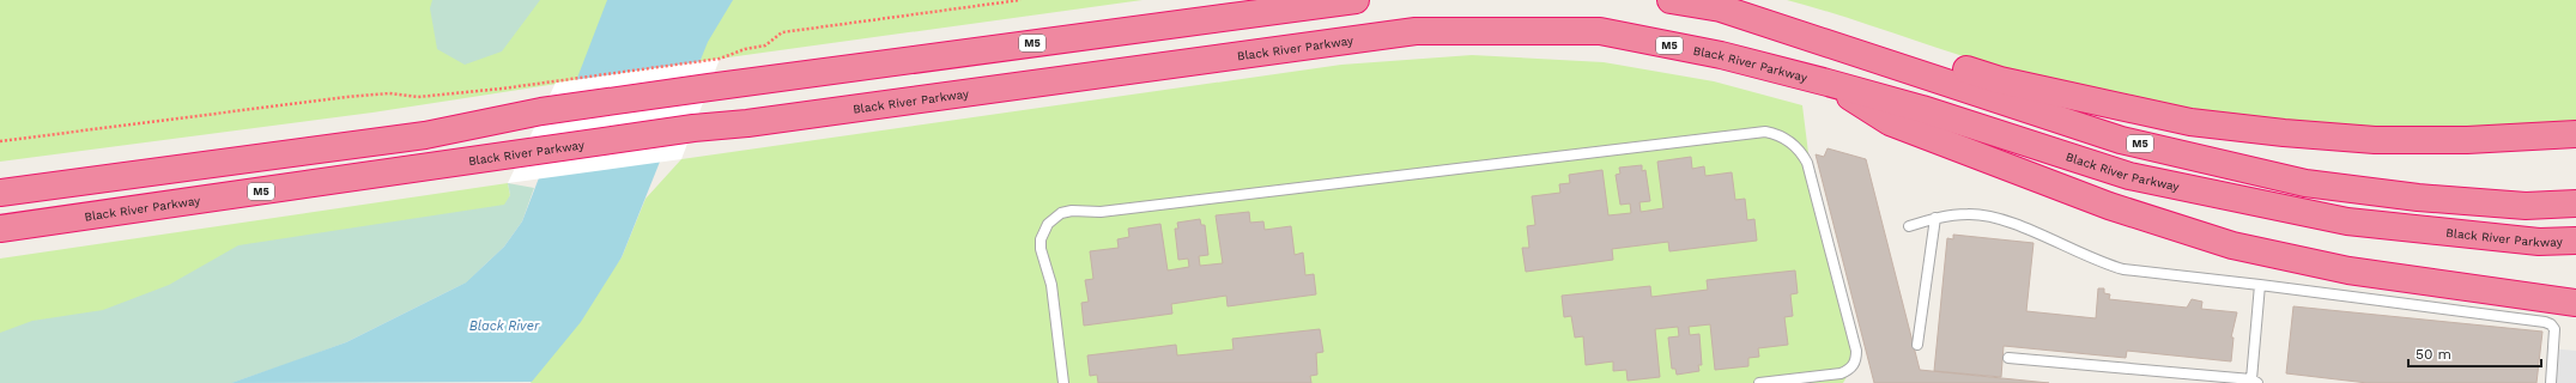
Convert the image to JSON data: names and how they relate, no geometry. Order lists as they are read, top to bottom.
{
  "streets": {
    "highway": ["M5", "Black River Parkway"]
  },
  "water": ["Black River"],
  "scale_bar": "50 m"
}
